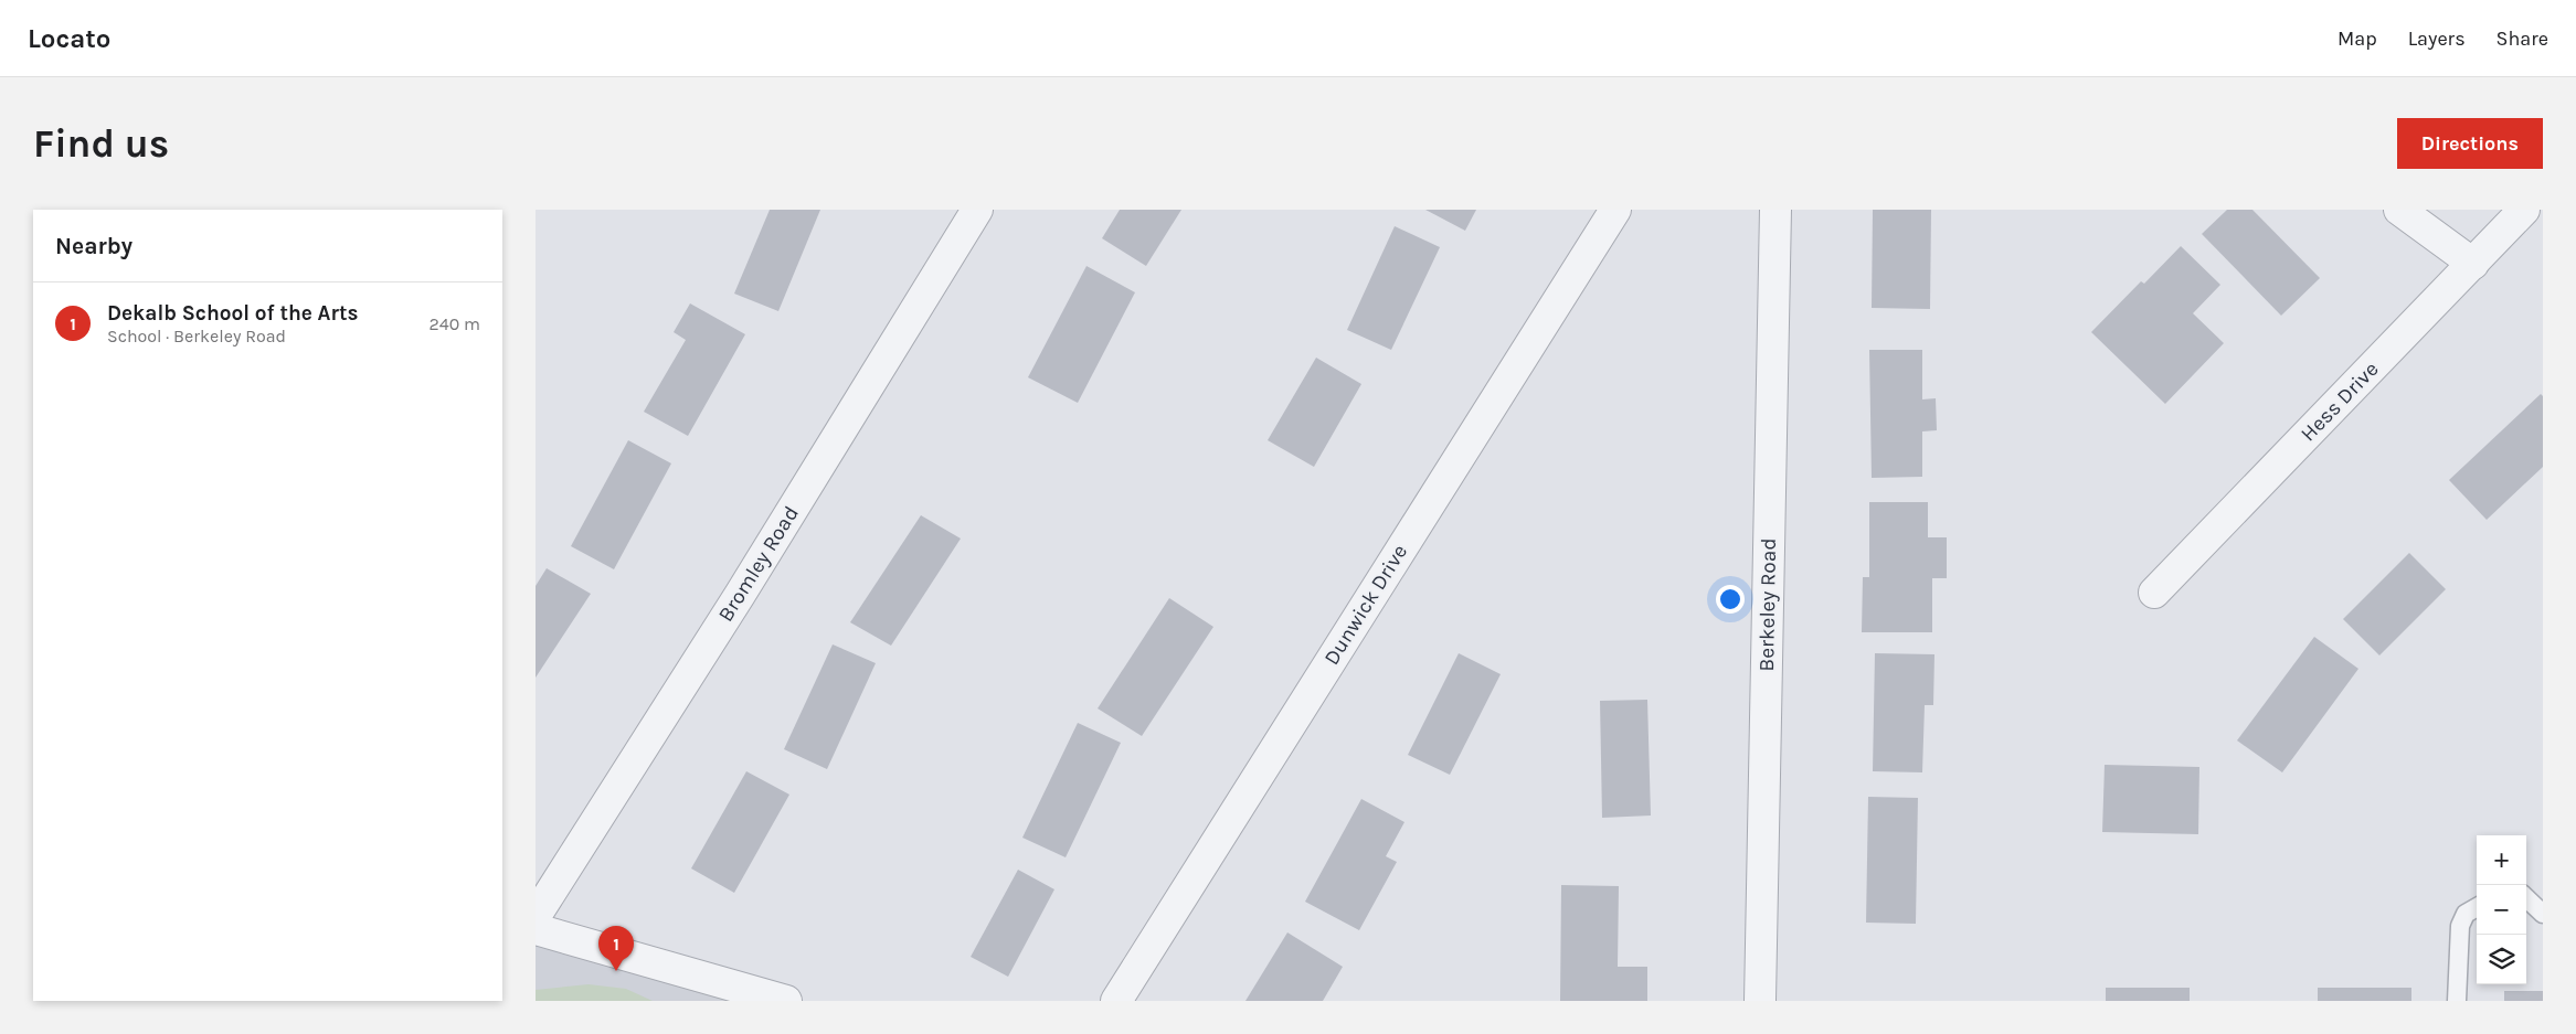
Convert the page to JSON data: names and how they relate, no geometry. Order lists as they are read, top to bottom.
{
  "streets": {
    "street": [
      "Hess Drive",
      "Bromley Road",
      "Dunwick Drive",
      "Berkeley Road"
    ]
  },
  "page": {
    "header": "Locato",
    "nav": ["Map", "Layers", "Share"],
    "buttons": "Directions",
    "title": "Find us",
    "heading": "Nearby",
    "list": [
      {
        "mark": "1",
        "name": "Dekalb School of the Arts",
        "note": "School · Berkeley Road",
        "value": "240 m"
      }
    ],
    "map_buttons": ["+", "−"],
    "pins": "1"
  }
}
